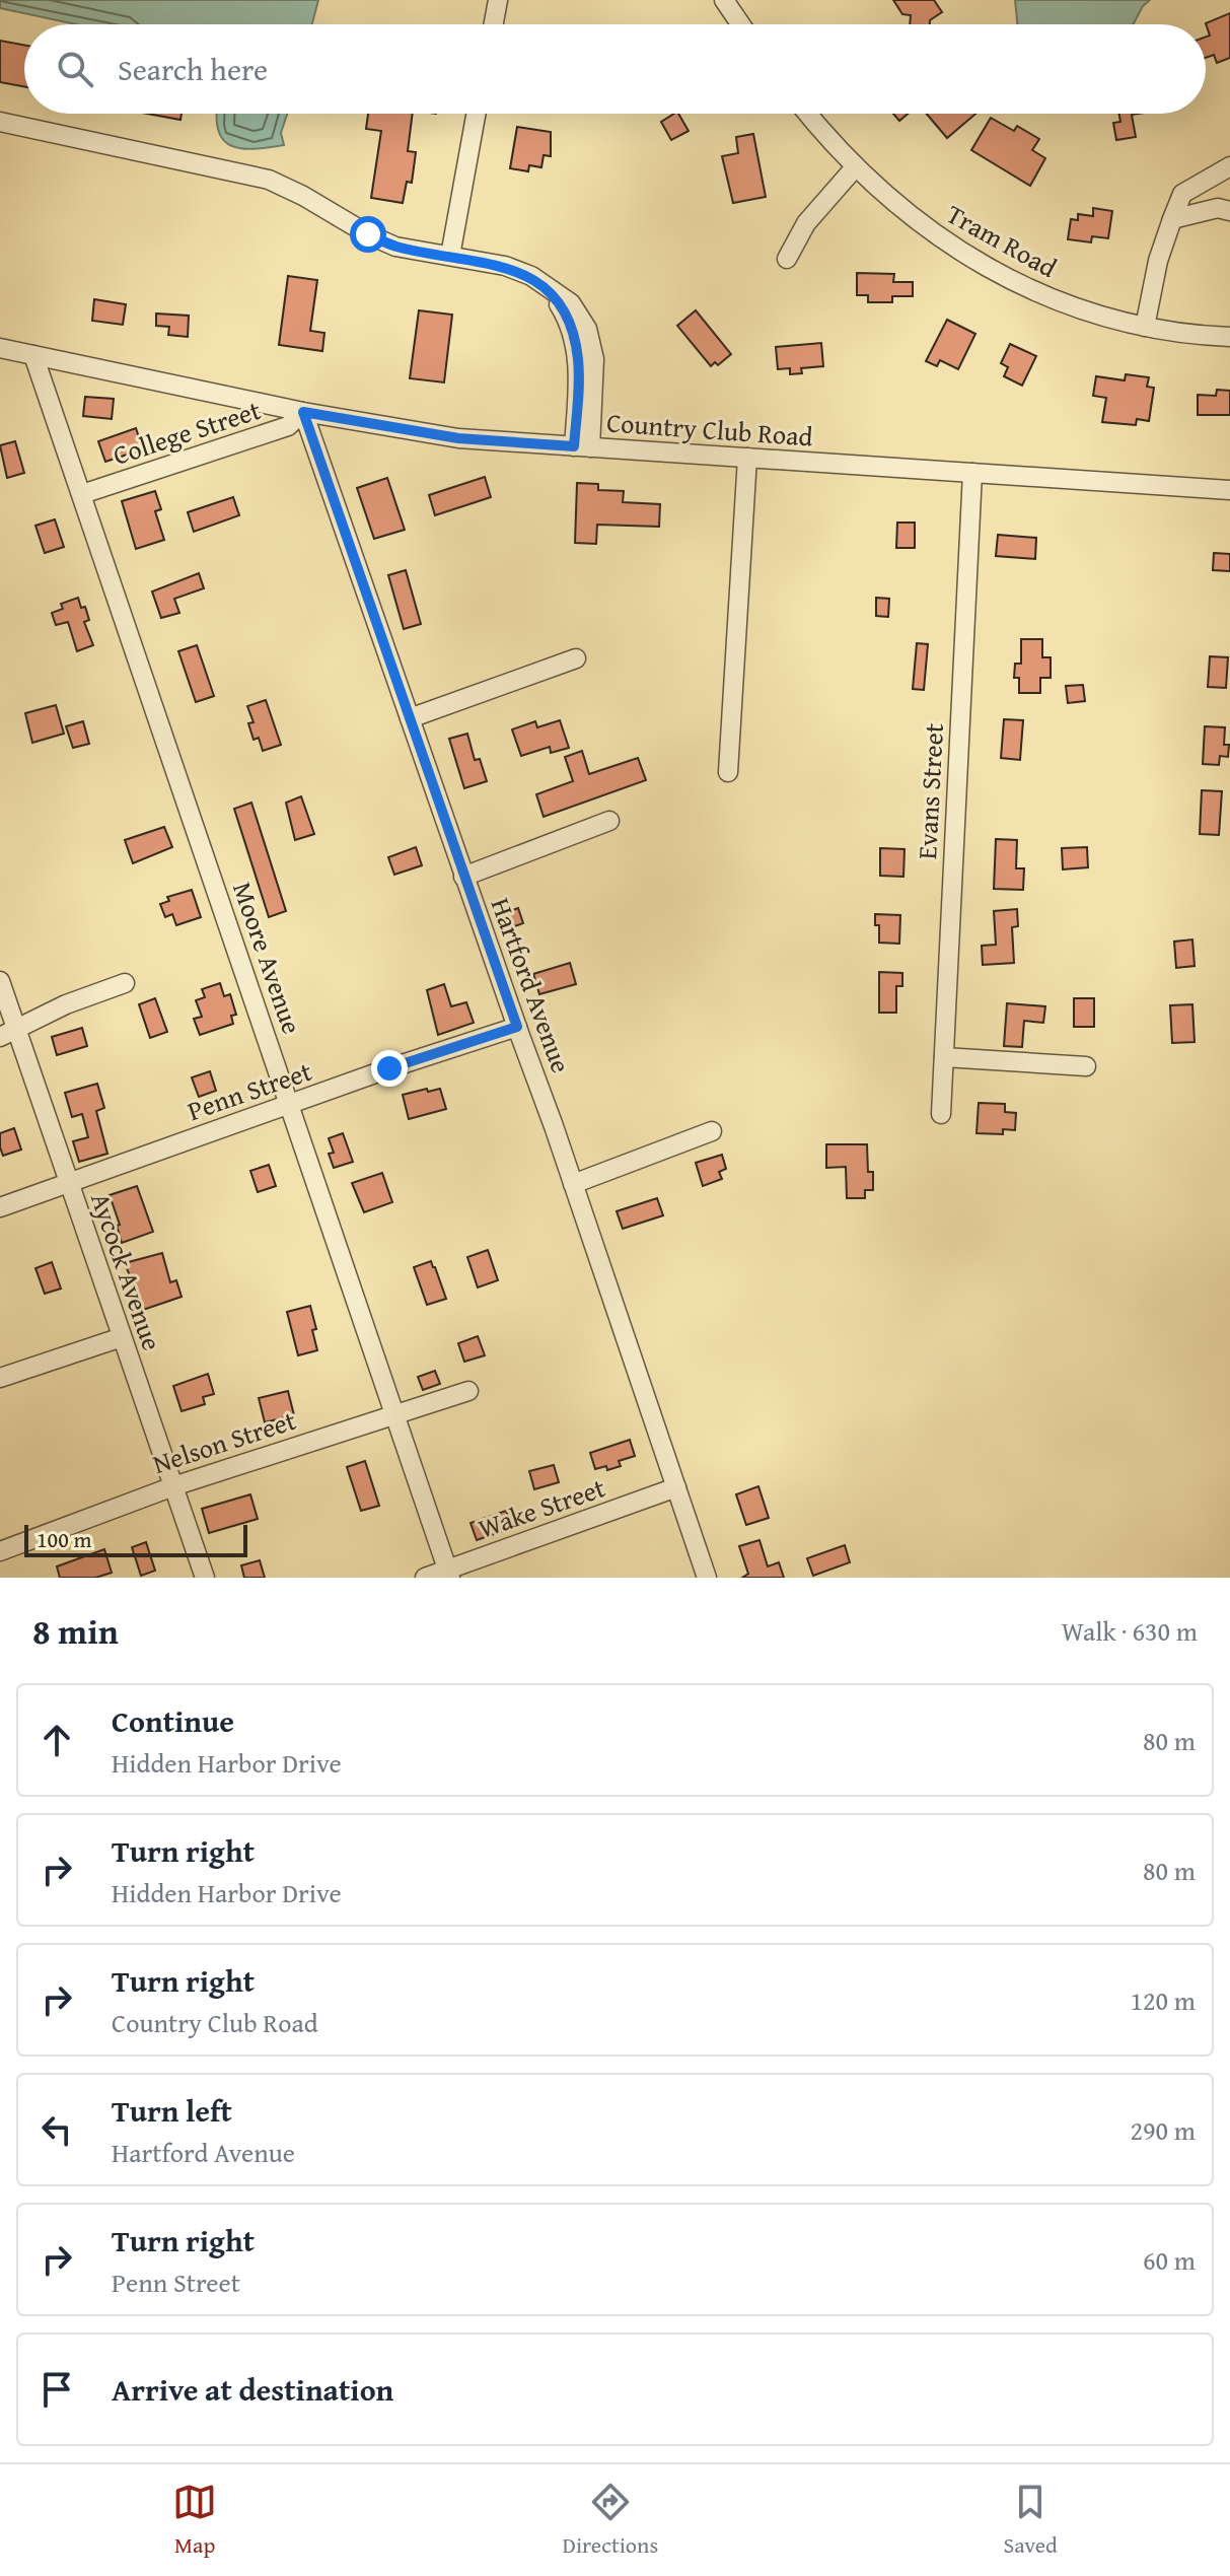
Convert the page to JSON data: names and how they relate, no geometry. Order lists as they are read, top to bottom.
{
  "streets": {
    "street": [
      "Tram Road",
      "Country Club Road",
      "College Street",
      "Evans Street",
      "Moore Avenue",
      "Hartford Avenue",
      "Penn Street",
      "Aycock Avenue",
      "Nelson Street",
      "Wake Street"
    ]
  },
  "crossings": [
    ["Country Club Road", "College Street"],
    ["Country Club Road", "Evans Street"],
    ["Country Club Road", "Moore Avenue"],
    ["Country Club Road", "Hartford Avenue"],
    ["College Street", "Moore Avenue"],
    ["College Street", "Hartford Avenue"],
    ["Moore Avenue", "Penn Street"],
    ["Moore Avenue", "Nelson Street"],
    ["Moore Avenue", "Wake Street"],
    ["Hartford Avenue", "Penn Street"],
    ["Hartford Avenue", "Wake Street"],
    ["Penn Street", "Aycock Avenue"],
    ["Aycock Avenue", "Nelson Street"]
  ],
  "scale_bar": "100 m",
  "page": {
    "search": "Search here",
    "scale": "100 m",
    "heading": ["8 min", "Walk · 630 m"],
    "list": [
      ["Continue", "Hidden Harbor Drive", "80 m"],
      ["Turn right", "Hidden Harbor Drive", "80 m"],
      ["Turn right", "Country Club Road", "120 m"],
      ["Turn left", "Hartford Avenue", "290 m"],
      ["Turn right", "Penn Street", "60 m"],
      "Arrive at destination"
    ],
    "nav": ["Map", "Directions", "Saved"]
  }
}
